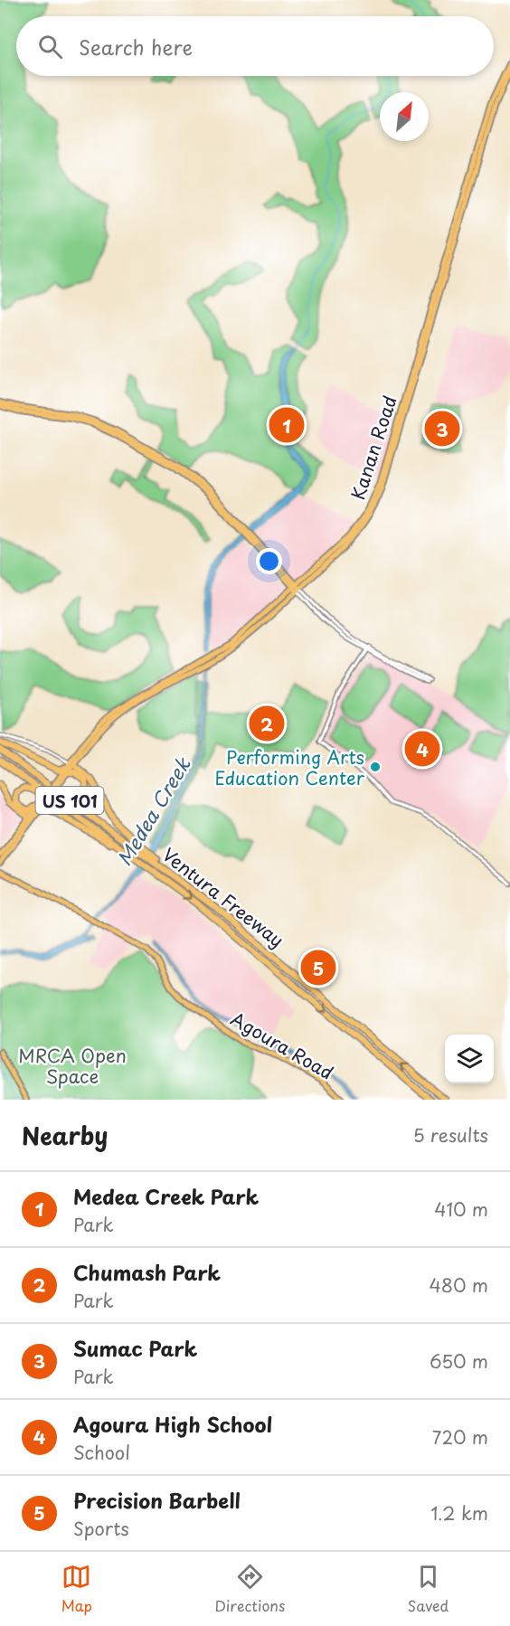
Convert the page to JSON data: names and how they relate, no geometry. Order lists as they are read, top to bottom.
{
  "streets": {
    "highway": ["US 101", "Ventura Freeway"],
    "main road": ["Kanan Road", "Agoura Road"]
  },
  "water": ["Medea Creek"],
  "parks": ["MRCA Open Space"],
  "places": ["Performing Arts Education Center"],
  "north": "top right",
  "page": {
    "search": "Search here",
    "pins": [
      "1",
      "3",
      "2",
      "4",
      "5"
    ],
    "heading": ["Nearby", "5 results"],
    "list": [
      {
        "mark": "1",
        "name": "Medea Creek Park",
        "note": "Park",
        "value": "410 m"
      },
      {
        "mark": "2",
        "name": "Chumash Park",
        "note": "Park",
        "value": "480 m"
      },
      {
        "mark": "3",
        "name": "Sumac Park",
        "note": "Park",
        "value": "650 m"
      },
      {
        "mark": "4",
        "name": "Agoura High School",
        "note": "School",
        "value": "720 m"
      },
      {
        "mark": "5",
        "name": "Precision Barbell",
        "note": "Sports",
        "value": "1.2 km"
      }
    ],
    "nav": ["Map", "Directions", "Saved"]
  }
}
